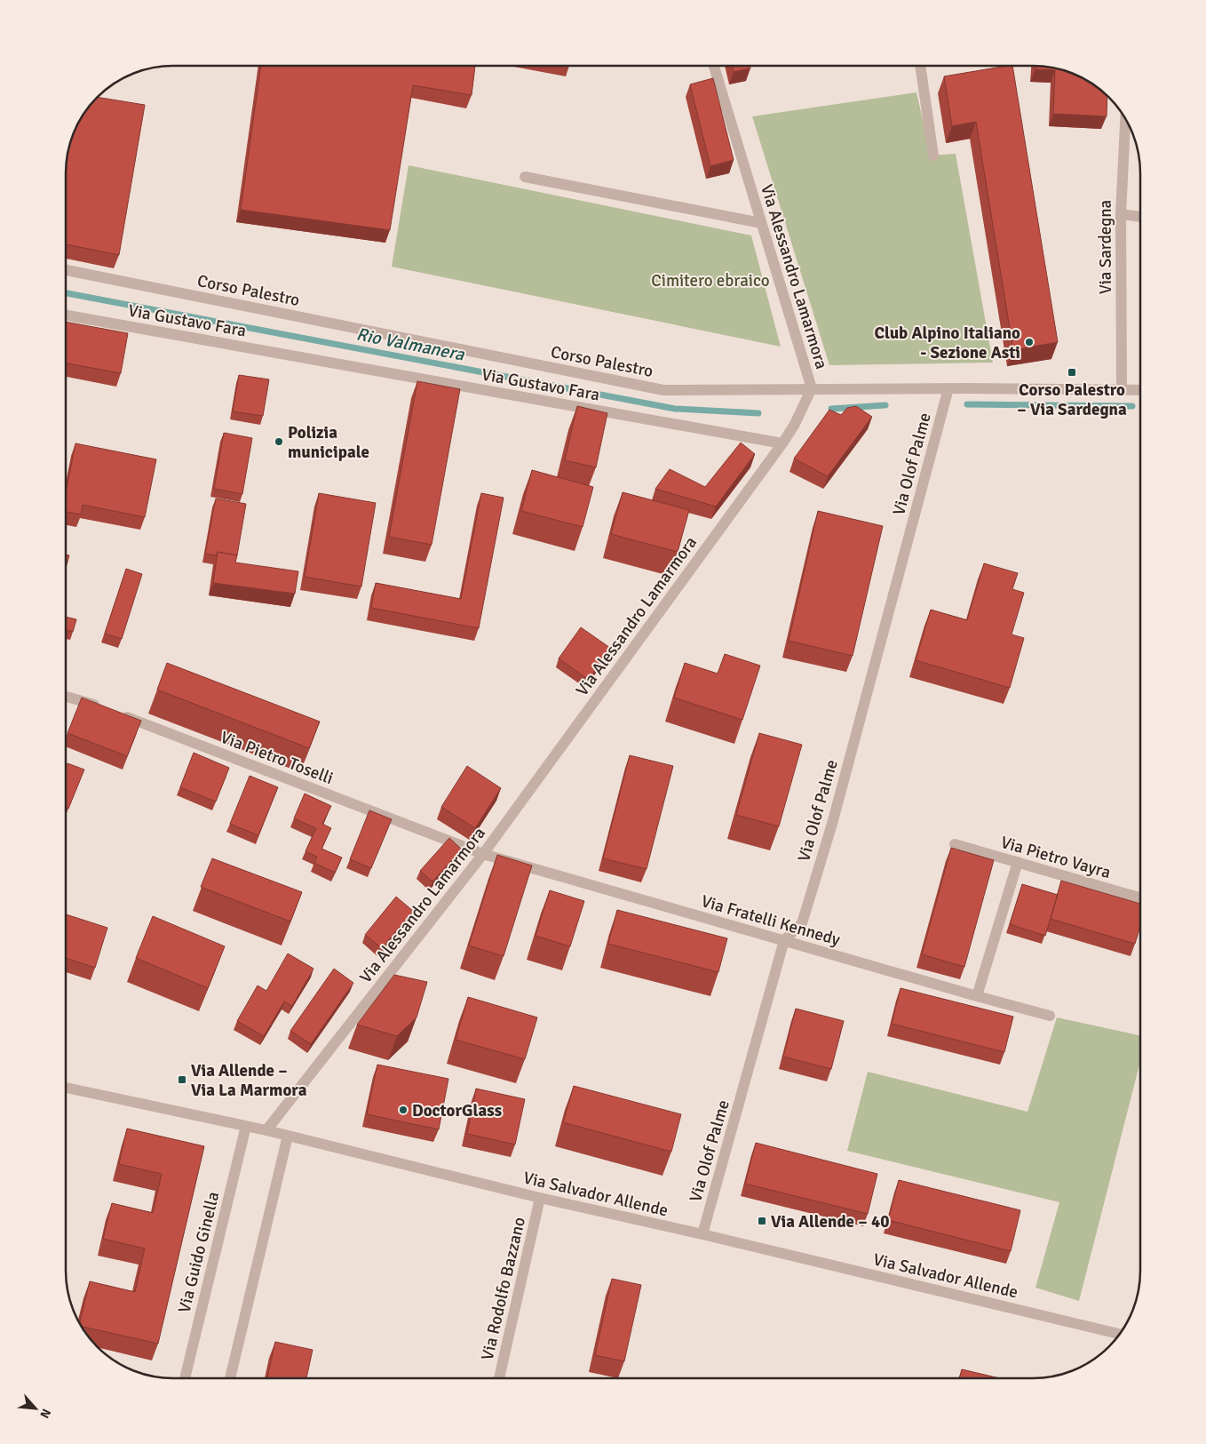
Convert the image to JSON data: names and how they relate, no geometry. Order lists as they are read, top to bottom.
{
  "streets": {
    "street": [
      "Via Sardegna",
      "Via Alessandro Lamarmora",
      "Corso Palestro",
      "Via Gustavo Fara",
      "Via Olof Palme",
      "Via Pietro Toselli",
      "Via Pietro Vayra",
      "Via Fratelli Kennedy",
      "Via Salvador Allende",
      "Via Guido Ginella",
      "Via Rodolfo Bazzano"
    ]
  },
  "crossings": [
    ["Via Sardegna", "Corso Palestro"],
    ["Via Alessandro Lamarmora", "Corso Palestro"],
    ["Via Alessandro Lamarmora", "Via Gustavo Fara"],
    ["Via Alessandro Lamarmora", "Via Pietro Toselli"],
    ["Via Alessandro Lamarmora", "Via Fratelli Kennedy"],
    ["Via Alessandro Lamarmora", "Via Salvador Allende"],
    ["Corso Palestro", "Via Olof Palme"],
    ["Via Olof Palme", "Via Fratelli Kennedy"],
    ["Via Olof Palme", "Via Salvador Allende"],
    ["Via Pietro Toselli", "Via Fratelli Kennedy"],
    ["Via Salvador Allende", "Via Guido Ginella"],
    ["Via Salvador Allende", "Via Rodolfo Bazzano"]
  ],
  "water": ["Rio Valmanera"],
  "parks": ["Cimitero ebraico"],
  "places": {
    "other": ["Club Alpino Italiano - Sezione Asti", "Polizia municipale", "DoctorGlass"],
    "transit": ["Corso Palestro – Via Sardegna", "Via Allende – Via La Marmora", "Via Allende – 40"]
  },
  "north": "bottom right"
}
